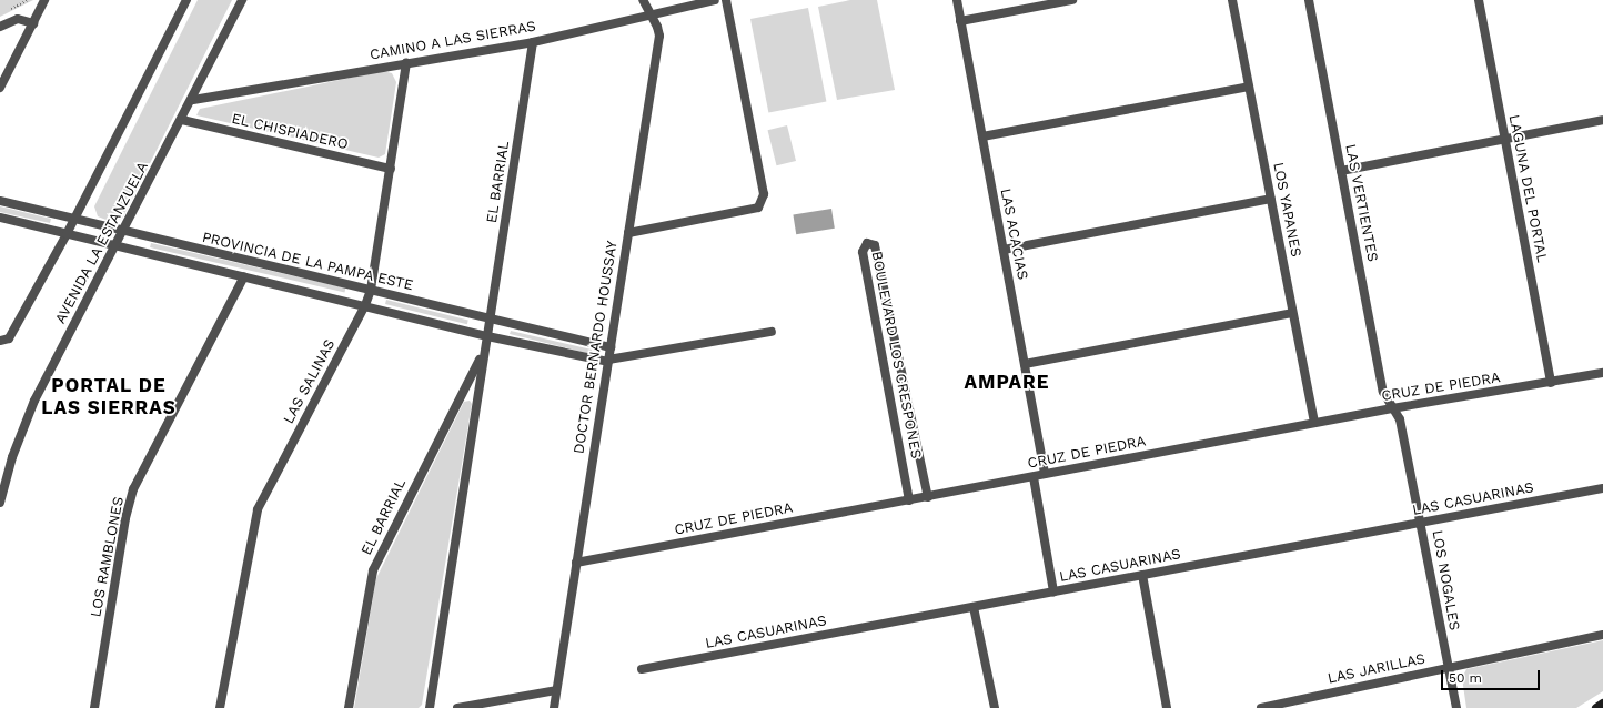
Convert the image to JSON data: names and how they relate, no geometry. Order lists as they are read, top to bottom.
{
  "streets": {
    "street": [
      "CAMINO A LAS SIERRAS",
      "EL CHISPIADERO",
      "EL BARRIAL",
      "LAGUNA DEL PORTAL",
      "LAS VERTIENTES",
      "LOS YAPANES",
      "LAS ACACIAS",
      "AVENIDA LA ESTANZUELA",
      "PROVINCIA DE LA PAMPA ESTE",
      "DOCTOR BERNARDO HOUSSAY",
      "BOULEVARD LOS CRESPONES",
      "LAS SALINAS",
      "CRUZ DE PIEDRA",
      "LAS CASUARINAS",
      "LOS RAMBLONES",
      "LOS NOGALES",
      "LAS JARILLAS"
    ]
  },
  "crossings": [
    ["CAMINO A LAS SIERRAS", "EL BARRIAL"],
    ["CAMINO A LAS SIERRAS", "AVENIDA LA ESTANZUELA"],
    ["CAMINO A LAS SIERRAS", "DOCTOR BERNARDO HOUSSAY"],
    ["CAMINO A LAS SIERRAS", "LAS SALINAS"],
    ["EL CHISPIADERO", "AVENIDA LA ESTANZUELA"],
    ["EL CHISPIADERO", "LAS SALINAS"],
    ["EL BARRIAL", "PROVINCIA DE LA PAMPA ESTE"],
    ["LAGUNA DEL PORTAL", "CRUZ DE PIEDRA"],
    ["LAS VERTIENTES", "CRUZ DE PIEDRA"],
    ["LAS VERTIENTES", "LOS NOGALES"],
    ["LOS YAPANES", "CRUZ DE PIEDRA"],
    ["LAS ACACIAS", "CRUZ DE PIEDRA"],
    ["AVENIDA LA ESTANZUELA", "PROVINCIA DE LA PAMPA ESTE"],
    ["PROVINCIA DE LA PAMPA ESTE", "DOCTOR BERNARDO HOUSSAY"],
    ["PROVINCIA DE LA PAMPA ESTE", "LAS SALINAS"],
    ["PROVINCIA DE LA PAMPA ESTE", "LOS RAMBLONES"],
    ["DOCTOR BERNARDO HOUSSAY", "CRUZ DE PIEDRA"],
    ["BOULEVARD LOS CRESPONES", "CRUZ DE PIEDRA"],
    ["CRUZ DE PIEDRA", "LOS NOGALES"],
    ["LAS CASUARINAS", "LOS NOGALES"],
    ["LOS NOGALES", "LAS JARILLAS"]
  ],
  "districts": ["AMPARE", "PORTAL DE LAS SIERRAS"],
  "scale_bar": "50 m"
}
